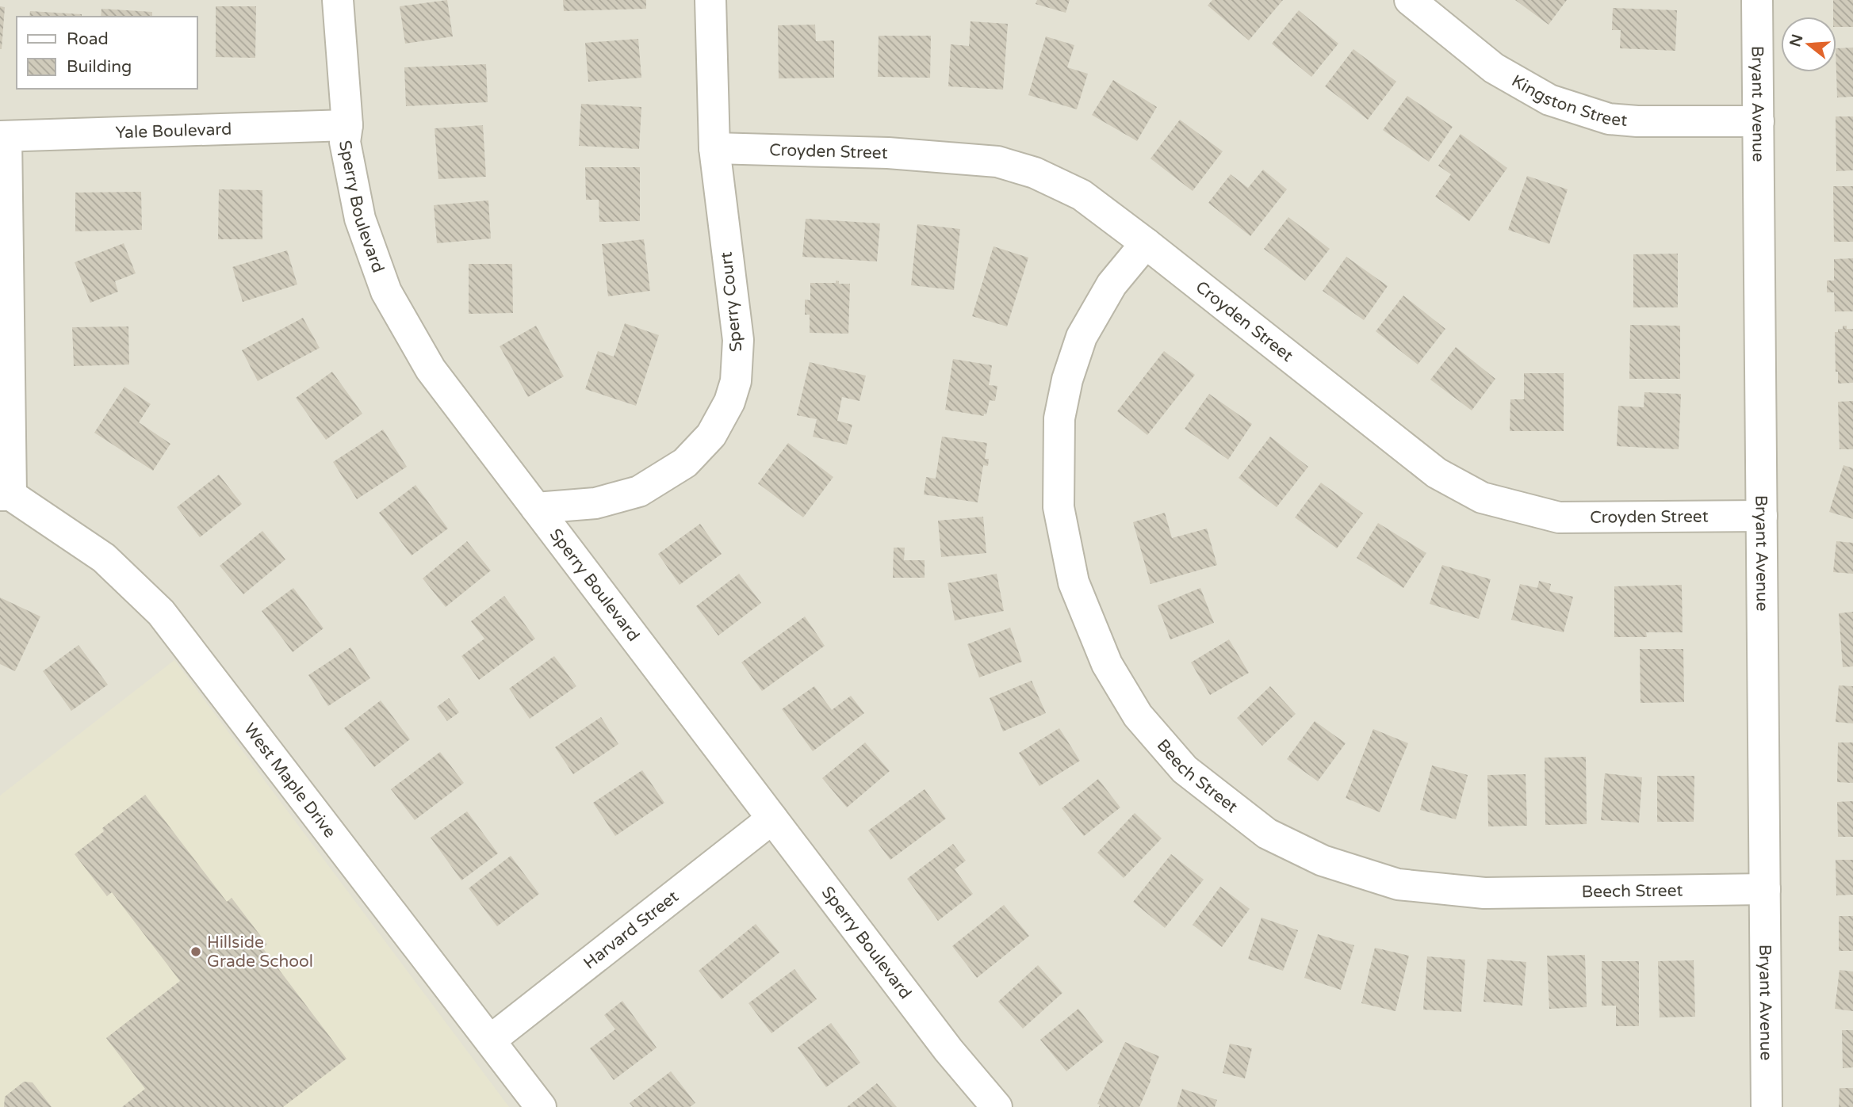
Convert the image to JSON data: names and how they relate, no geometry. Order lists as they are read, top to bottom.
{
  "streets": {
    "street": [
      "Kingston Street",
      "Bryant Avenue",
      "Yale Boulevard",
      "Croyden Street",
      "Sperry Boulevard",
      "Sperry Court",
      "Beech Street",
      "West Maple Drive",
      "Harvard Street"
    ]
  },
  "crossings": [
    ["Kingston Street", "Bryant Avenue"],
    ["Bryant Avenue", "Croyden Street"],
    ["Bryant Avenue", "Beech Street"],
    ["Yale Boulevard", "Sperry Boulevard"],
    ["Croyden Street", "Sperry Court"],
    ["Croyden Street", "Beech Street"],
    ["Sperry Boulevard", "Sperry Court"],
    ["Sperry Boulevard", "Harvard Street"],
    ["West Maple Drive", "Harvard Street"]
  ],
  "places": ["Hillside Grade School"],
  "legend": ["Road", "Building"],
  "north": "left"
}
